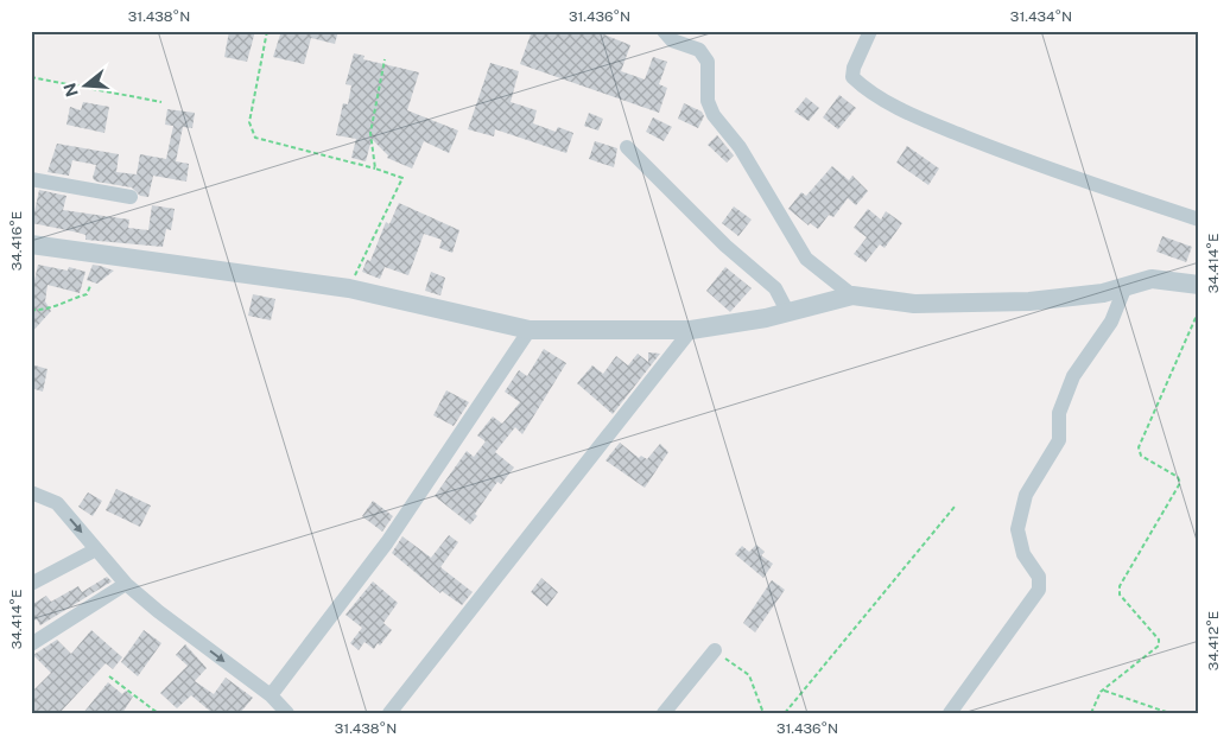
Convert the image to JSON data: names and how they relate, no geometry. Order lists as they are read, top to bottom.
{
  "north": "left",
  "coordinates": [
    "31.438°N",
    "31.436°N",
    "31.434°N",
    "34.416°E",
    "34.414°E",
    "34.412°E"
  ]
}
